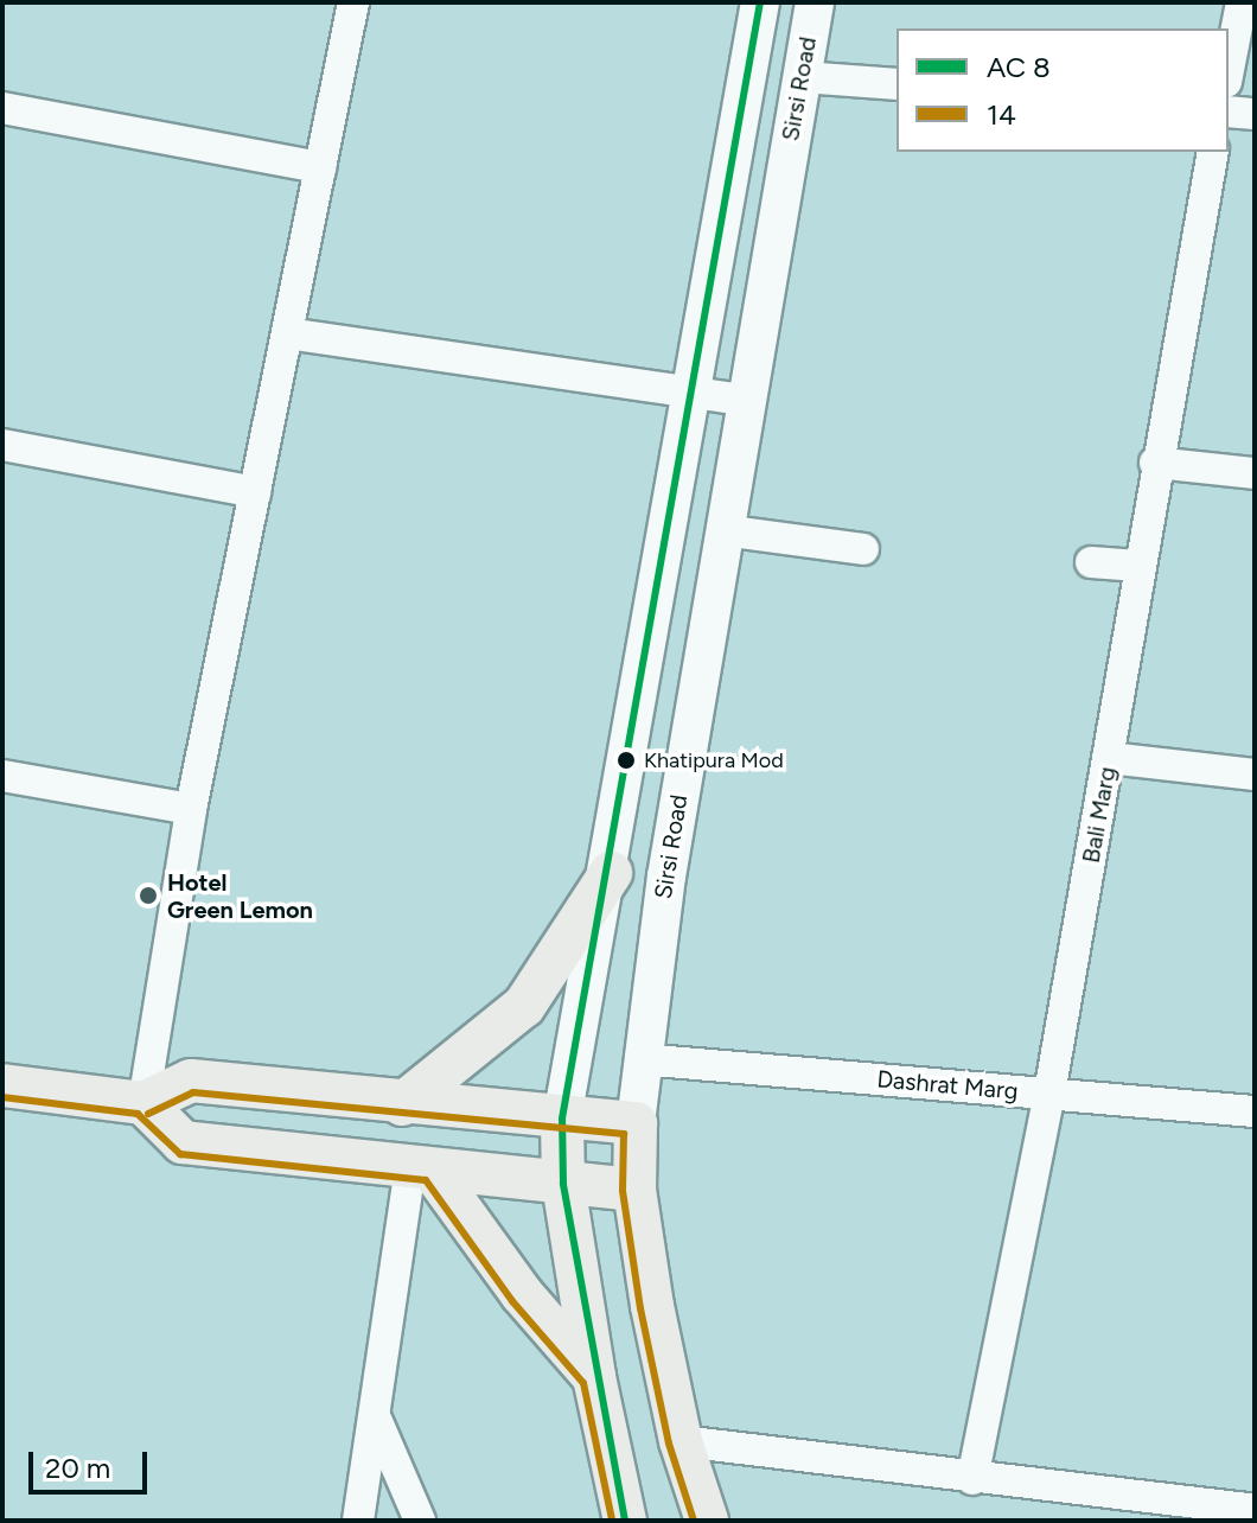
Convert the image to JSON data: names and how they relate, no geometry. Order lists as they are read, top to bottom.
{
  "streets": {
    "main road": ["Sirsi Road"],
    "street": ["Bali Marg", "Dashrat Marg"]
  },
  "crossings": [
    ["Sirsi Road", "Dashrat Marg"],
    ["Bali Marg", "Dashrat Marg"]
  ],
  "places": ["Khatipura Mod", "Hotel Green Lemon"],
  "lines": ["transit line 14"],
  "legend": ["AC 8", "14"],
  "scale_bar": "20 m"
}
